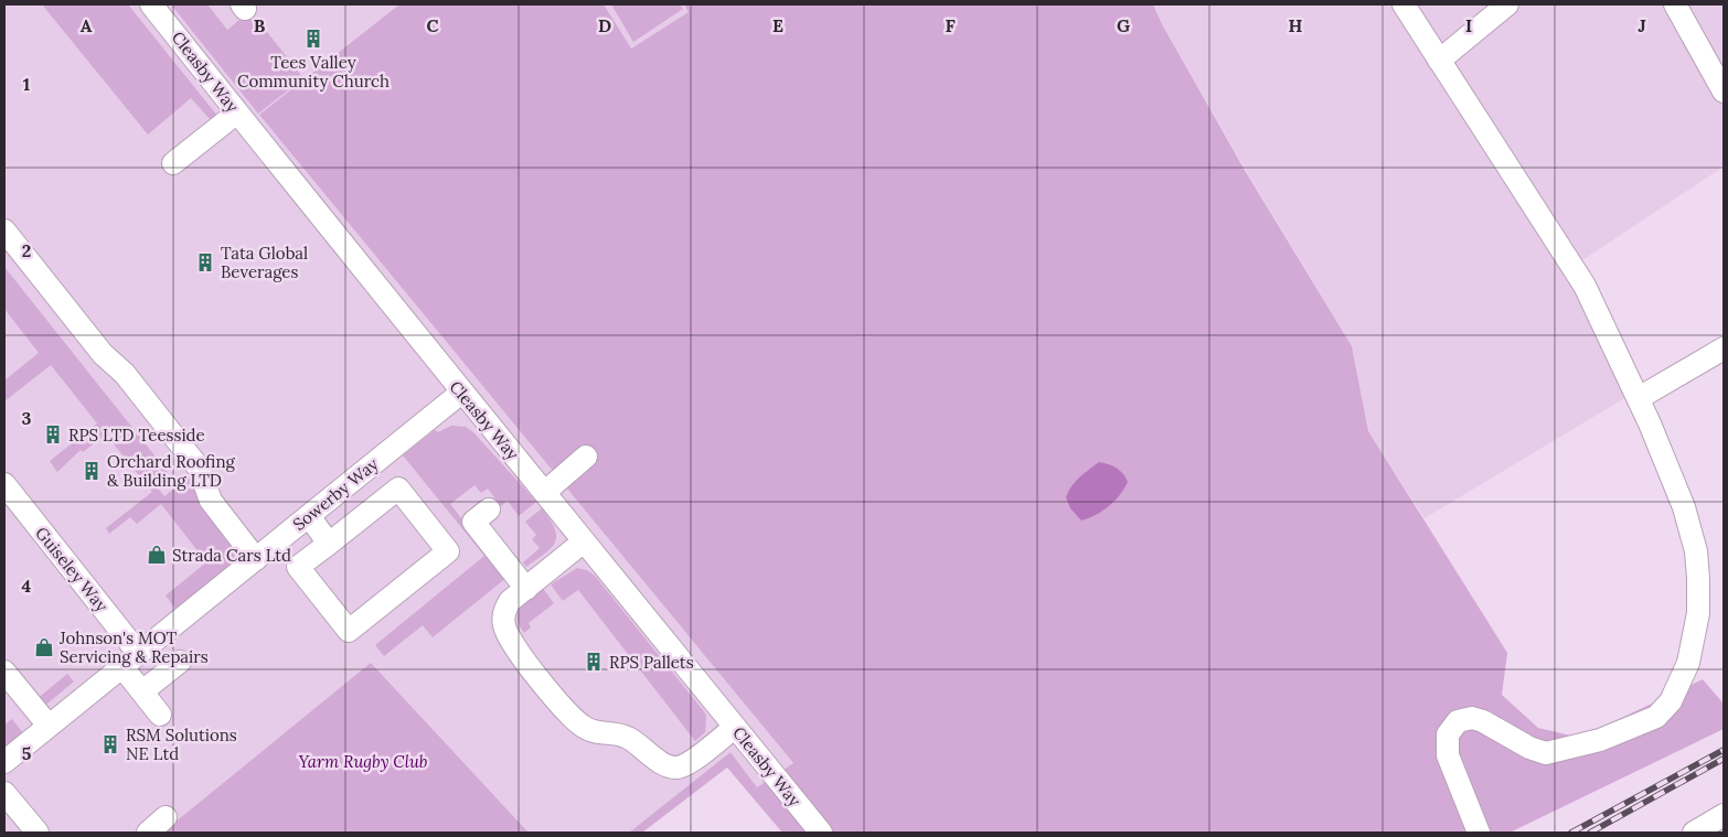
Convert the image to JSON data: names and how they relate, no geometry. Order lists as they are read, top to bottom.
{
  "streets": {
    "street": ["Cleasby Way", "Sowerby Way", "Guiseley Way"]
  },
  "crossings": [
    ["Cleasby Way", "Sowerby Way"],
    ["Sowerby Way", "Guiseley Way"]
  ],
  "parks": ["Yarm Rugby Club"],
  "places": {
    "building": [
      "Tees Valley Community Church",
      "Tata Global Beverages",
      "RPS LTD Teesside",
      "Orchard Roofing & Building LTD",
      "RPS Pallets",
      "RSM Solutions NE Ltd"
    ],
    "shop": ["Strada Cars Ltd", "Johnson's MOT Servicing & Repairs"]
  },
  "grid": {
    "columns": [
      "A",
      "B",
      "C",
      "D",
      "E",
      "F",
      "G",
      "H",
      "I",
      "J"
    ],
    "rows": [
      "1",
      "2",
      "3",
      "4",
      "5"
    ]
  }
}
